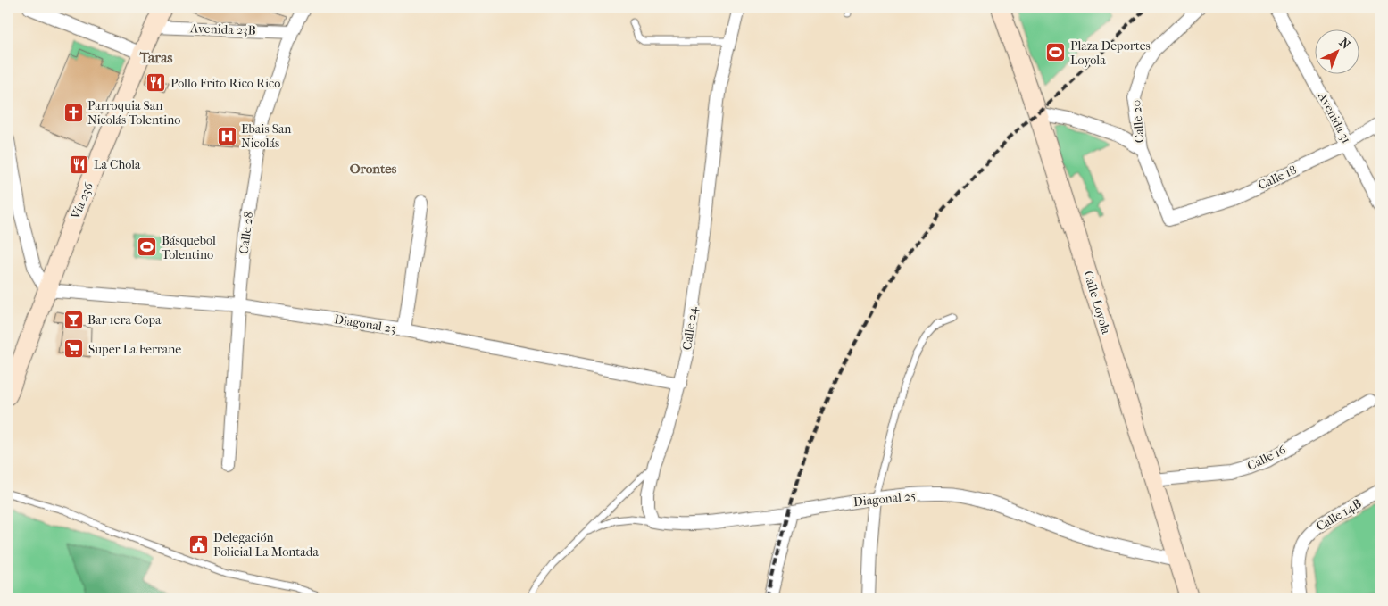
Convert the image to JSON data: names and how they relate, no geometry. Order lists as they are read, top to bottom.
{
  "streets": {
    "main road": ["Vía 236", "Calle Loyola"],
    "street": [
      "Avenida 23B",
      "Avenida 31",
      "Calle 20",
      "Calle 18",
      "Calle 28",
      "Diagonal 23",
      "Calle 24",
      "Calle 16",
      "Diagonal 25",
      "Calle 14B"
    ]
  },
  "crossings": [
    ["Avenida 23B", "Vía 236"],
    ["Avenida 23B", "Calle 28"],
    ["Avenida 31", "Calle 18"],
    ["Calle 20", "Calle 18"],
    ["Calle 20", "Calle Loyola"],
    ["Vía 236", "Diagonal 23"],
    ["Calle 28", "Diagonal 23"],
    ["Calle Loyola", "Calle 16"],
    ["Calle Loyola", "Diagonal 25"],
    ["Diagonal 23", "Calle 24"],
    ["Calle 24", "Diagonal 25"]
  ],
  "districts": ["Taras", "Orontes"],
  "places": {
    "sports": ["Plaza Deportes Loyola", "Básquebol Tolentino"],
    "restaurant": ["Pollo Frito Rico Rico", "La Chola"],
    "church": ["Parroquia San Nicolás Tolentino"],
    "hospital": ["Ebais San Nicolás"],
    "bar": ["Bar 1era Copa"],
    "supermarket": ["Super La Ferrane"],
    "public building": ["Delegación Policial La Montada"]
  },
  "north": "top right"
}
